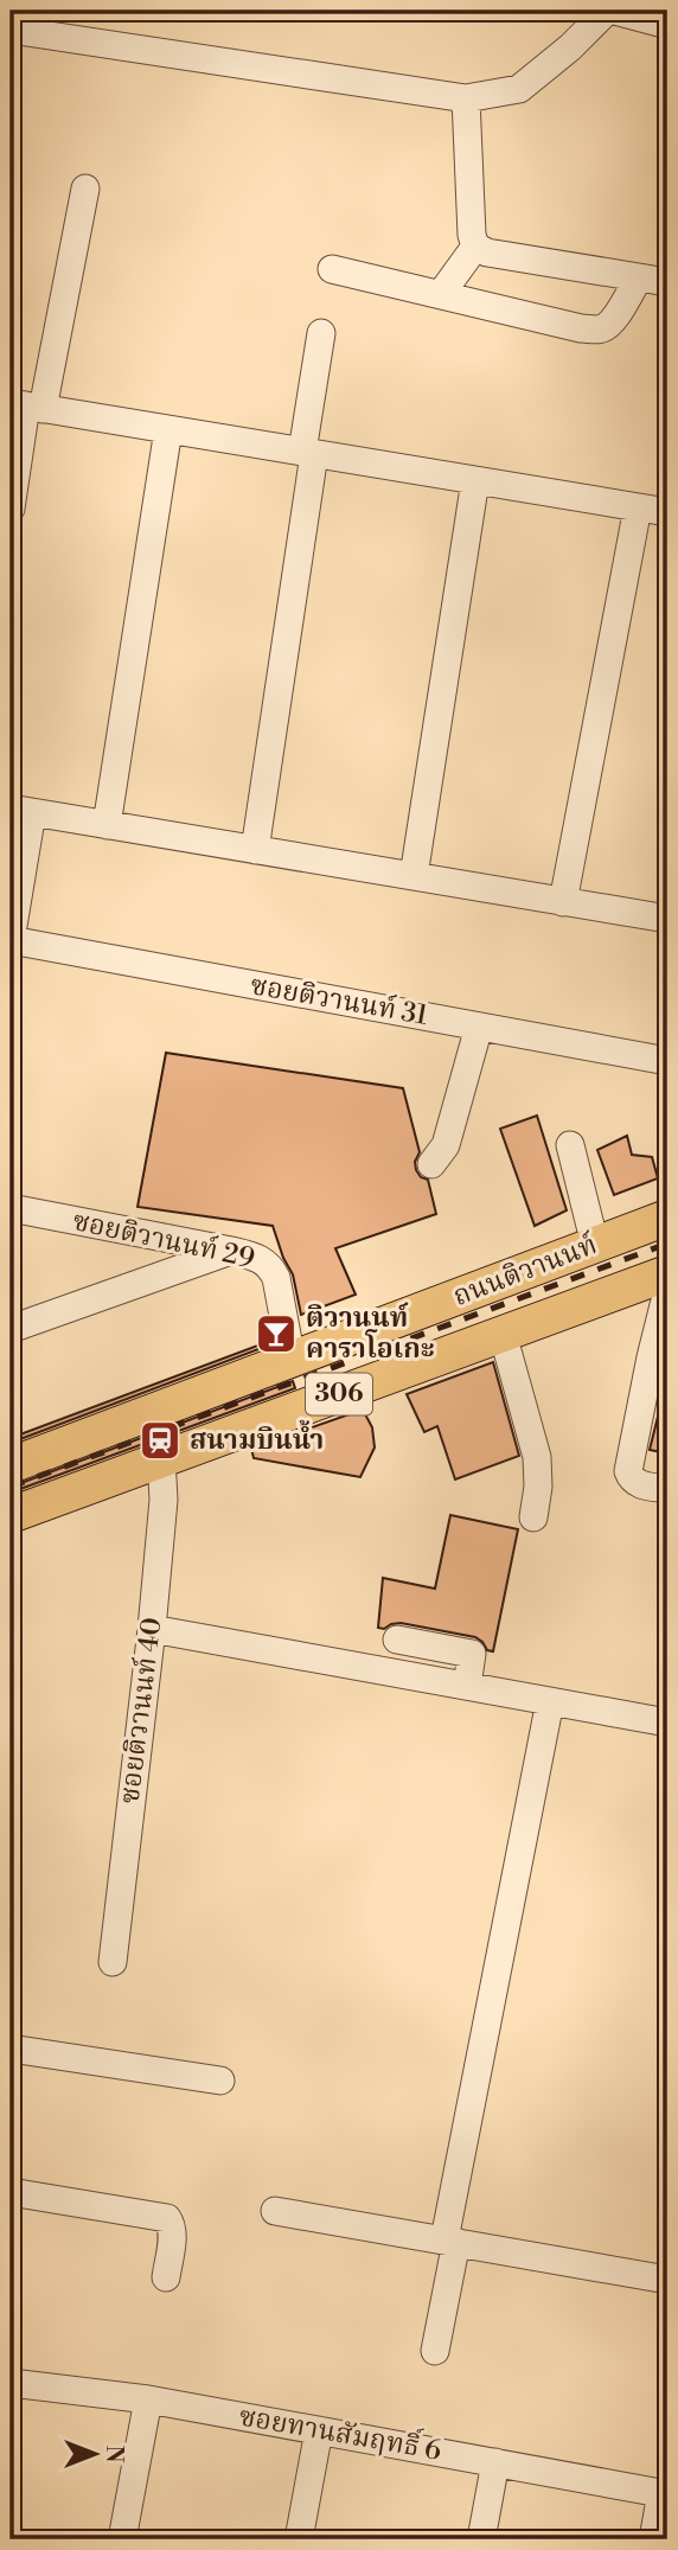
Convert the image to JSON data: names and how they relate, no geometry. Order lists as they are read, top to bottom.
{
  "streets": {
    "main road": ["ถนนติวานนท์", "306"],
    "street": [
      "ซอยติวานนท์ 31",
      "ซอยติวานนท์ 29",
      "ซอยติวานนท์ 40",
      "ซอยทานสัมฤทธิ์ 6"
    ]
  },
  "crossings": [
    ["ซอยติวานนท์ 29", "ถนนติวานนท์"],
    ["ถนนติวานนท์", "ซอยติวานนท์ 40"]
  ],
  "places": {
    "bar": ["ติวานนท์ คาราโอเกะ"],
    "station": ["สนามบินน้ำ"]
  },
  "north": "right"
}
